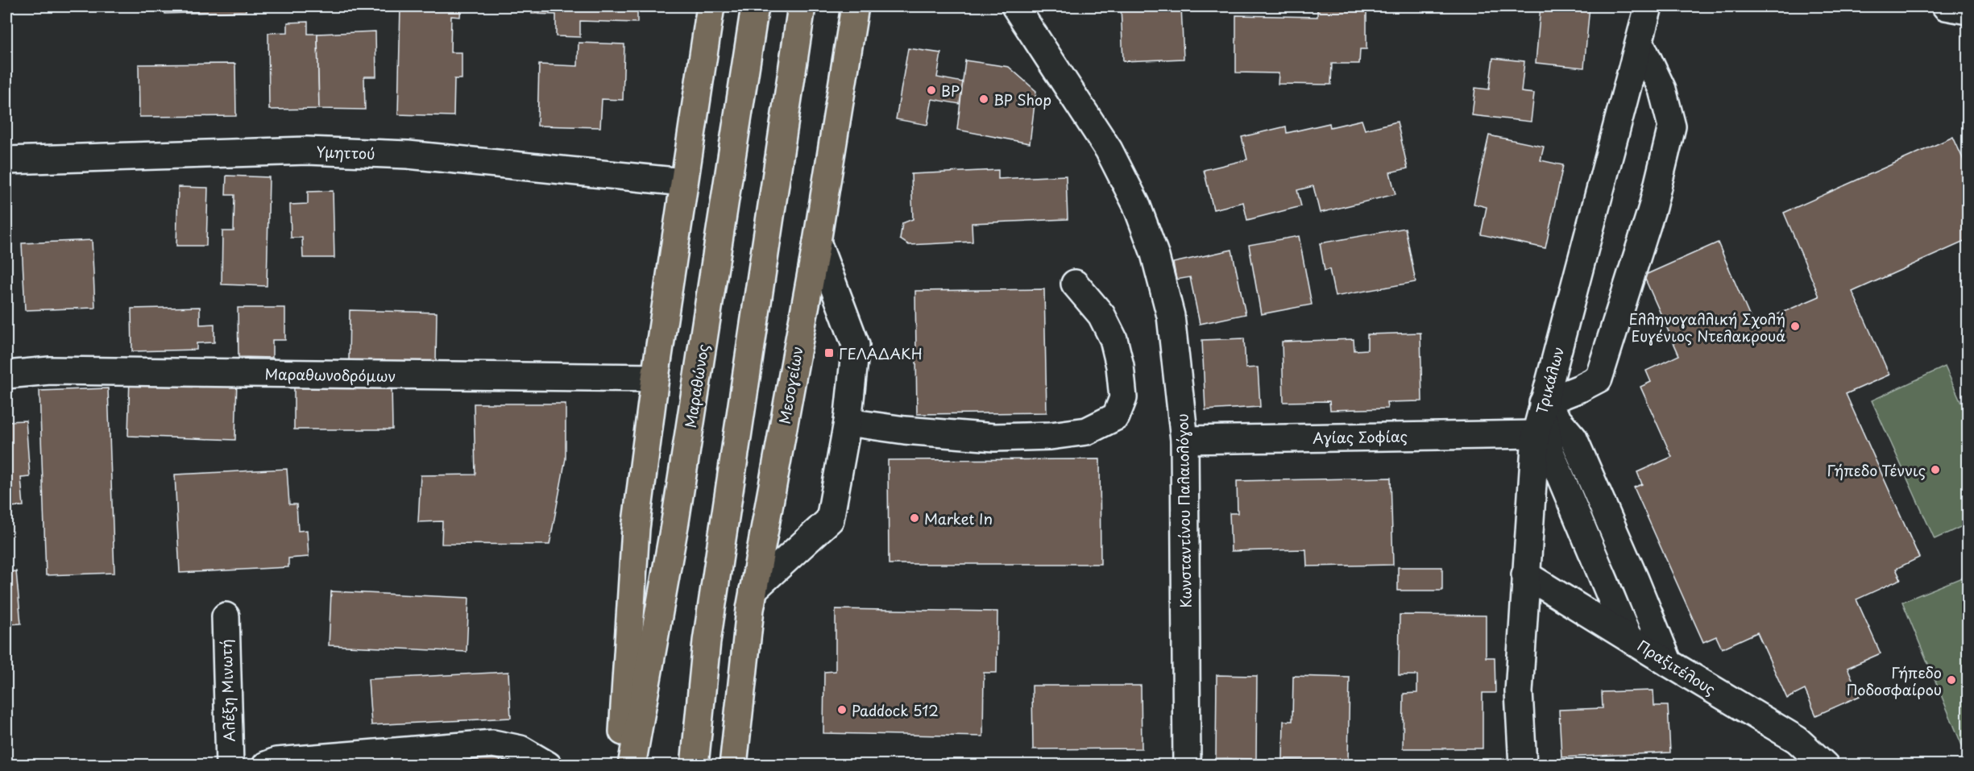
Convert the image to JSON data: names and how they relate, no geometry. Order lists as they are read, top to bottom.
{
  "streets": {
    "main road": ["Μεσογείων", "Μαραθώνος"],
    "street": [
      "Υμηττού",
      "Μαραθωνοδρόμων",
      "Τρικάλων",
      "Αγίας Σοφίας",
      "Κωνσταντίνου Παλαιολόγου",
      "Πραξιτέλους",
      "Αλέξη Μινωτή"
    ]
  },
  "crossings": [
    ["Τρικάλων", "Αγίας Σοφίας"],
    ["Τρικάλων", "Πραξιτέλους"],
    ["Αγίας Σοφίας", "Κωνσταντίνου Παλαιολόγου"]
  ],
  "places": {
    "other": [
      "BP",
      "BP Shop",
      "Ελληνογαλλική Σχολή Ευγένιος Ντελακρουά",
      "Γήπεδο Τέννις",
      "Market In",
      "Γήπεδο Ποδοσφαίρου",
      "Paddock 512"
    ],
    "transit": ["ΓΕΛΑΔΑΚΗ"]
  }
}
